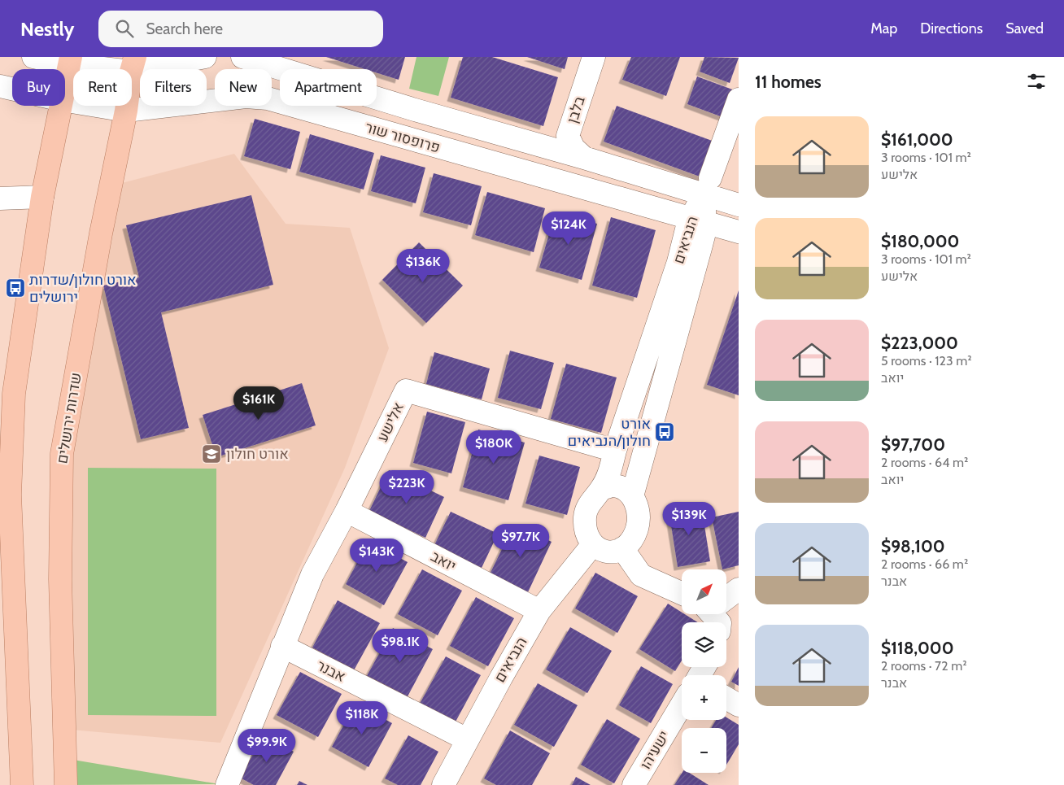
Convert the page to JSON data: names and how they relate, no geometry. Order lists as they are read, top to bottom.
{
  "streets": {
    "main road": ["שדרות ירושלים"],
    "street": [
      "בלבן",
      "פרופסור שור",
      "הנביאים",
      "אלישע",
      "יואב",
      "אבנר",
      "ישעיהו"
    ]
  },
  "crossings": [
    ["פרופסור שור", "הנביאים"],
    ["פרופסור שור", "שדרות ירושלים"],
    ["הנביאים", "אלישע"],
    ["הנביאים", "יואב"],
    ["הנביאים", "אבנר"],
    ["אלישע", "יואב"],
    ["אלישע", "אבנר"]
  ],
  "places": {
    "bus stop": ["אורט חולון/שדרות ירושלים", "אורט חולון/הנביאים"],
    "school or university": ["אורט חולון"]
  },
  "north": "top right",
  "page": {
    "header": "Nestly",
    "search": "Search here",
    "nav": ["Map", "Directions", "Saved"],
    "heading": "11 homes",
    "chip": [
      "Buy",
      "Rent",
      "Filters",
      "New",
      "Apartment"
    ],
    "list": [
      {
        "name": "$161,000",
        "note": "3 rooms · 101 m² · אלישע"
      },
      {
        "name": "$180,000",
        "note": "3 rooms · 101 m² · אלישע"
      },
      {
        "name": "$223,000",
        "note": "5 rooms · 123 m² · יואב"
      },
      {
        "name": "$97,700",
        "note": "2 rooms · 64 m² · יואב"
      },
      {
        "name": "$98,100",
        "note": "2 rooms · 66 m² · אבנר"
      },
      {
        "name": "$118,000",
        "note": "2 rooms · 72 m² · אבנר"
      }
    ],
    "price": [
      "$124K",
      "$136K",
      "$161K",
      "$180K",
      "$223K",
      "$139K",
      "$97.7K",
      "$143K",
      "$98.1K",
      "$118K",
      "$99.9K"
    ],
    "map_buttons": ["+", "−"]
  }
}
